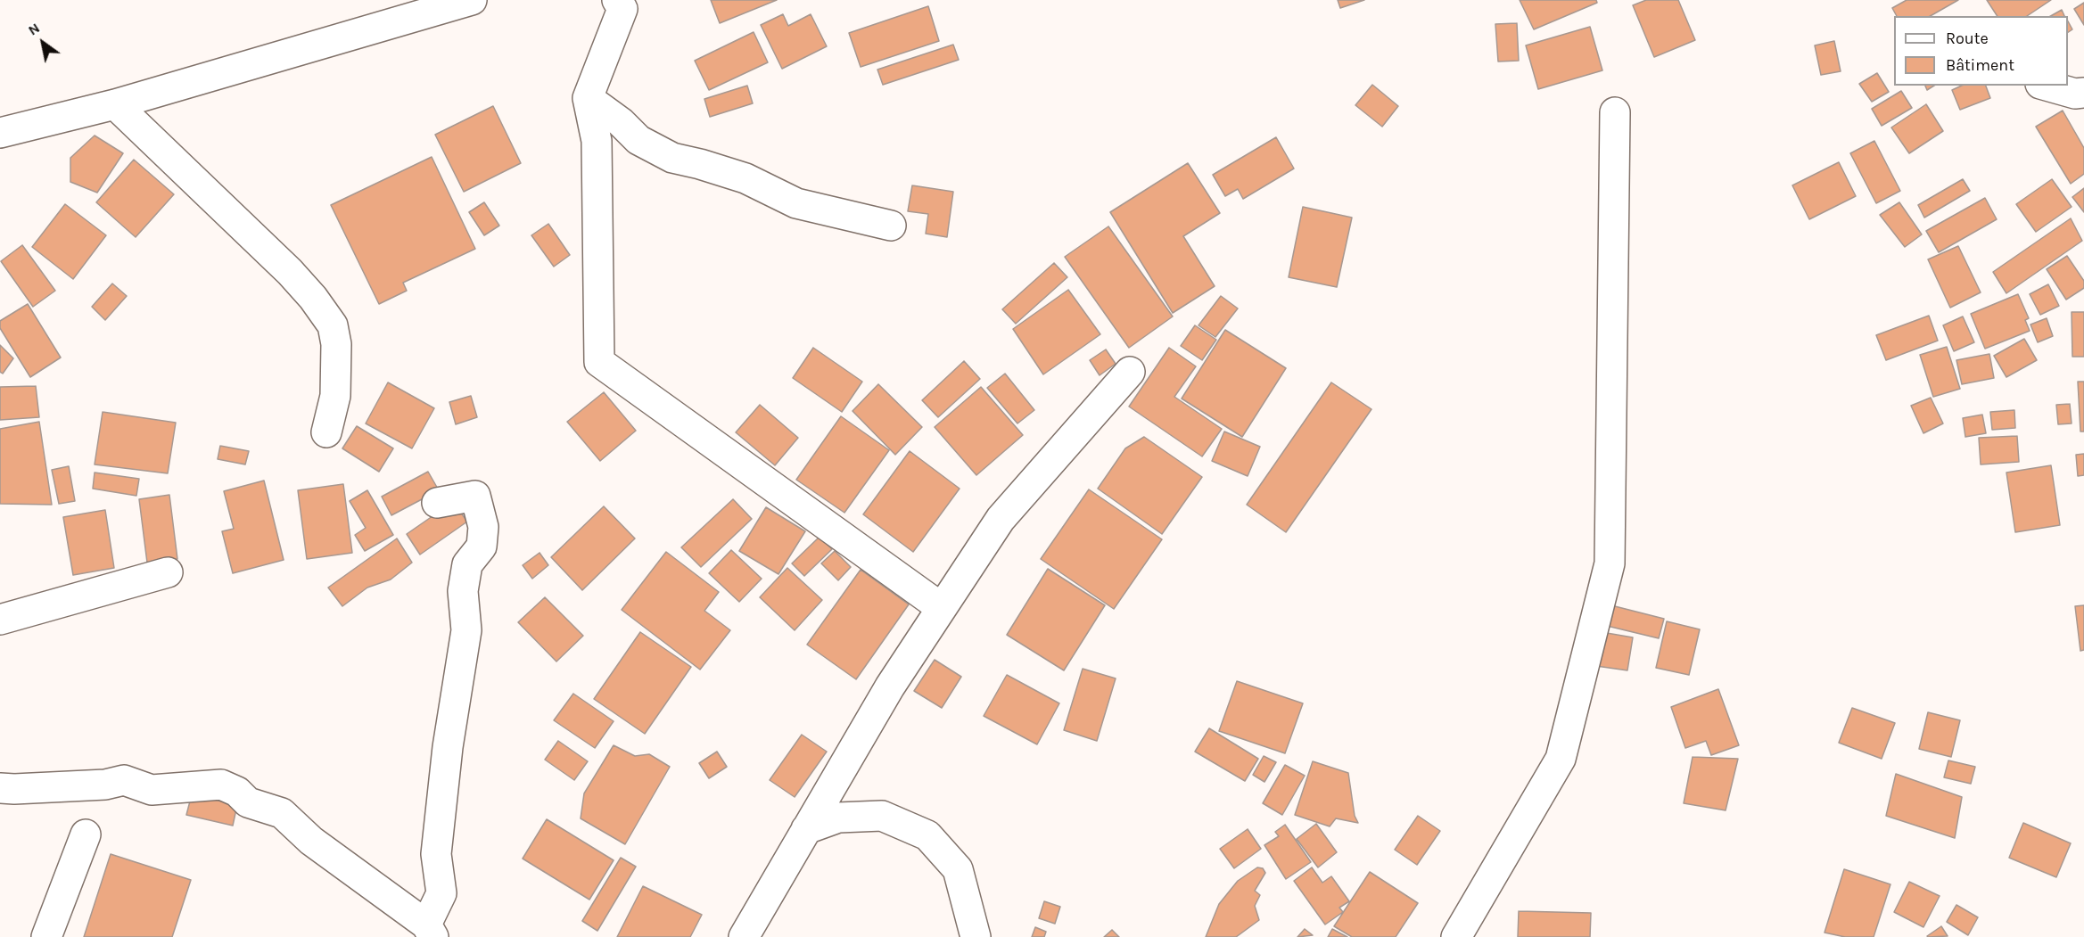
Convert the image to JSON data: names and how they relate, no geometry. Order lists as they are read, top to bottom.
{
  "legend": ["Route", "Bâtiment"],
  "north": "top left"
}
